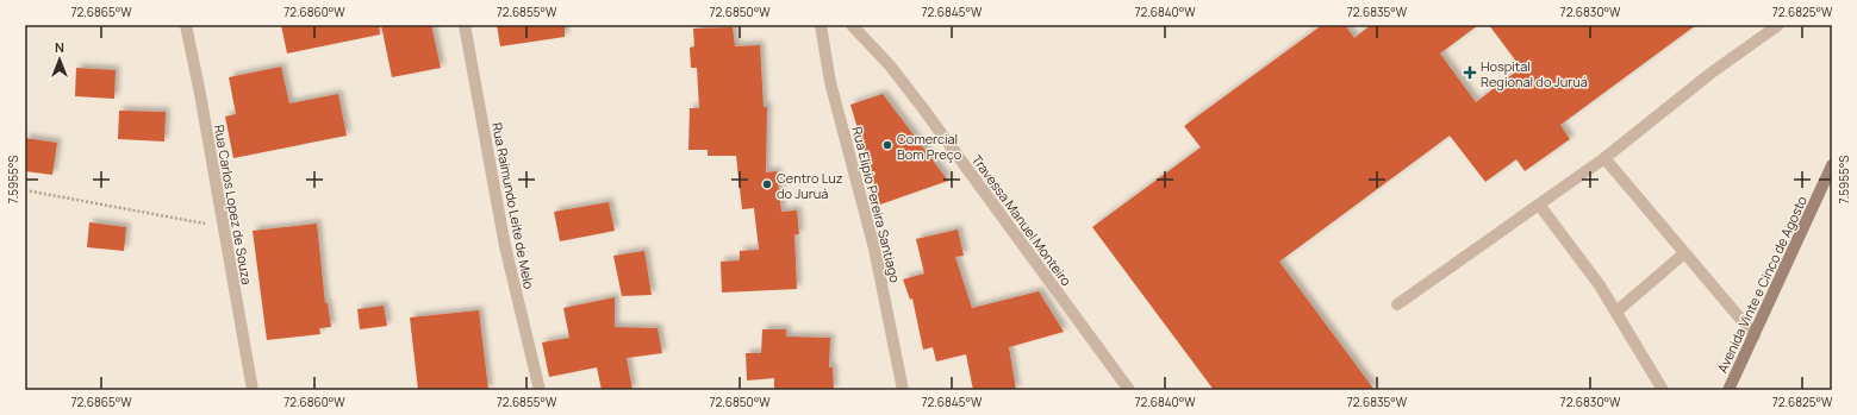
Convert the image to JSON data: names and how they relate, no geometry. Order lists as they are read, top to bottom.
{
  "streets": {
    "main road": ["Avenida Vinte e Cinco de Agosto"],
    "street": [
      "Rua Carlos Lopez de Souza",
      "Rua Elipio Pereira Santiago",
      "Rua Raimundo Leite de Melo",
      "Travessa Manuel Monteiro"
    ]
  },
  "places": {
    "health": ["Hospital Regional do Juruá"],
    "other": ["Comercial Bom Preço", "Centro Luz do Juruá"]
  },
  "north": "top",
  "coordinates": [
    "72.6865°W",
    "72.6860°W",
    "72.6855°W",
    "72.6850°W",
    "72.6845°W",
    "72.6840°W",
    "72.6835°W",
    "72.6830°W",
    "72.6825°W",
    "7.5955°S"
  ]
}
